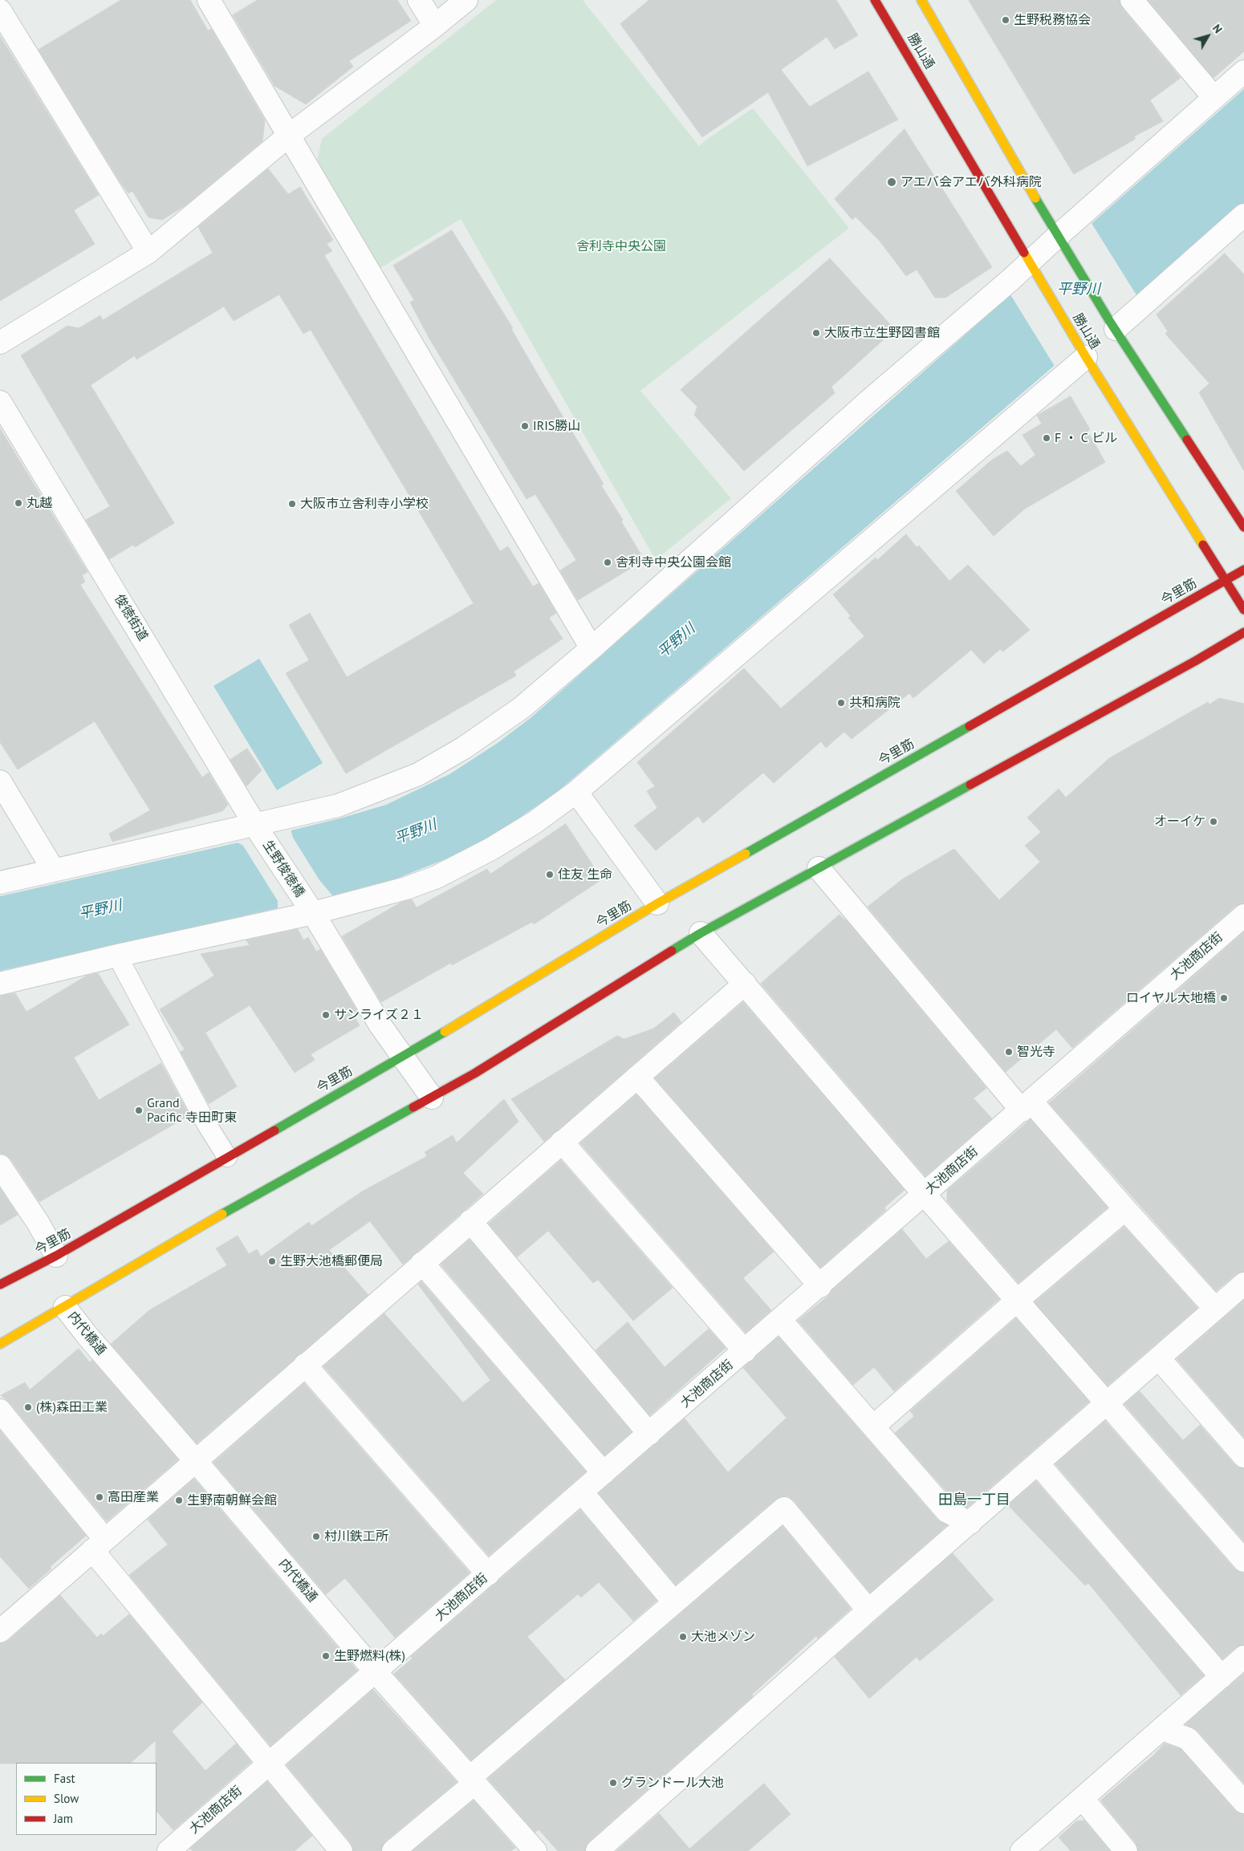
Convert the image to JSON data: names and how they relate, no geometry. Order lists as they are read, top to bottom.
{
  "streets": {
    "main road": ["勝山通", "今里筋"],
    "street": [
      "俊徳街道",
      "生野俊徳橋",
      "大池商店街",
      "内代橋通"
    ]
  },
  "crossings": [
    ["勝山通", "今里筋"],
    ["今里筋", "生野俊徳橋"],
    ["俊徳街道", "生野俊徳橋"],
    ["大池商店街", "内代橋通"]
  ],
  "districts": ["田島一丁目"],
  "water": ["平野川"],
  "parks": ["舎利寺中央公園"],
  "places": [
    "生野税務協会",
    "アエバ会アエバ外科病院",
    "大阪市立生野図書館",
    "IRIS勝山",
    "F ・ C ビル",
    "丸越",
    "大阪市立舎利寺小学校",
    "舎利寺中央公園会館",
    "共和病院",
    "オーイケ",
    "住友 生命",
    "ロイヤル大地橋",
    "サンライズ２１",
    "智光寺",
    "Grand Pacific 寺田町東",
    "生野大池橋郵便局",
    "(株)森田工業",
    "高田産業",
    "生野南朝鮮会館",
    "村川鉄工所",
    "大池メゾン",
    "生野燃料(株)",
    "グランドール大池"
  ],
  "legend": ["Fast", "Slow", "Jam"],
  "north": "top right"
}
